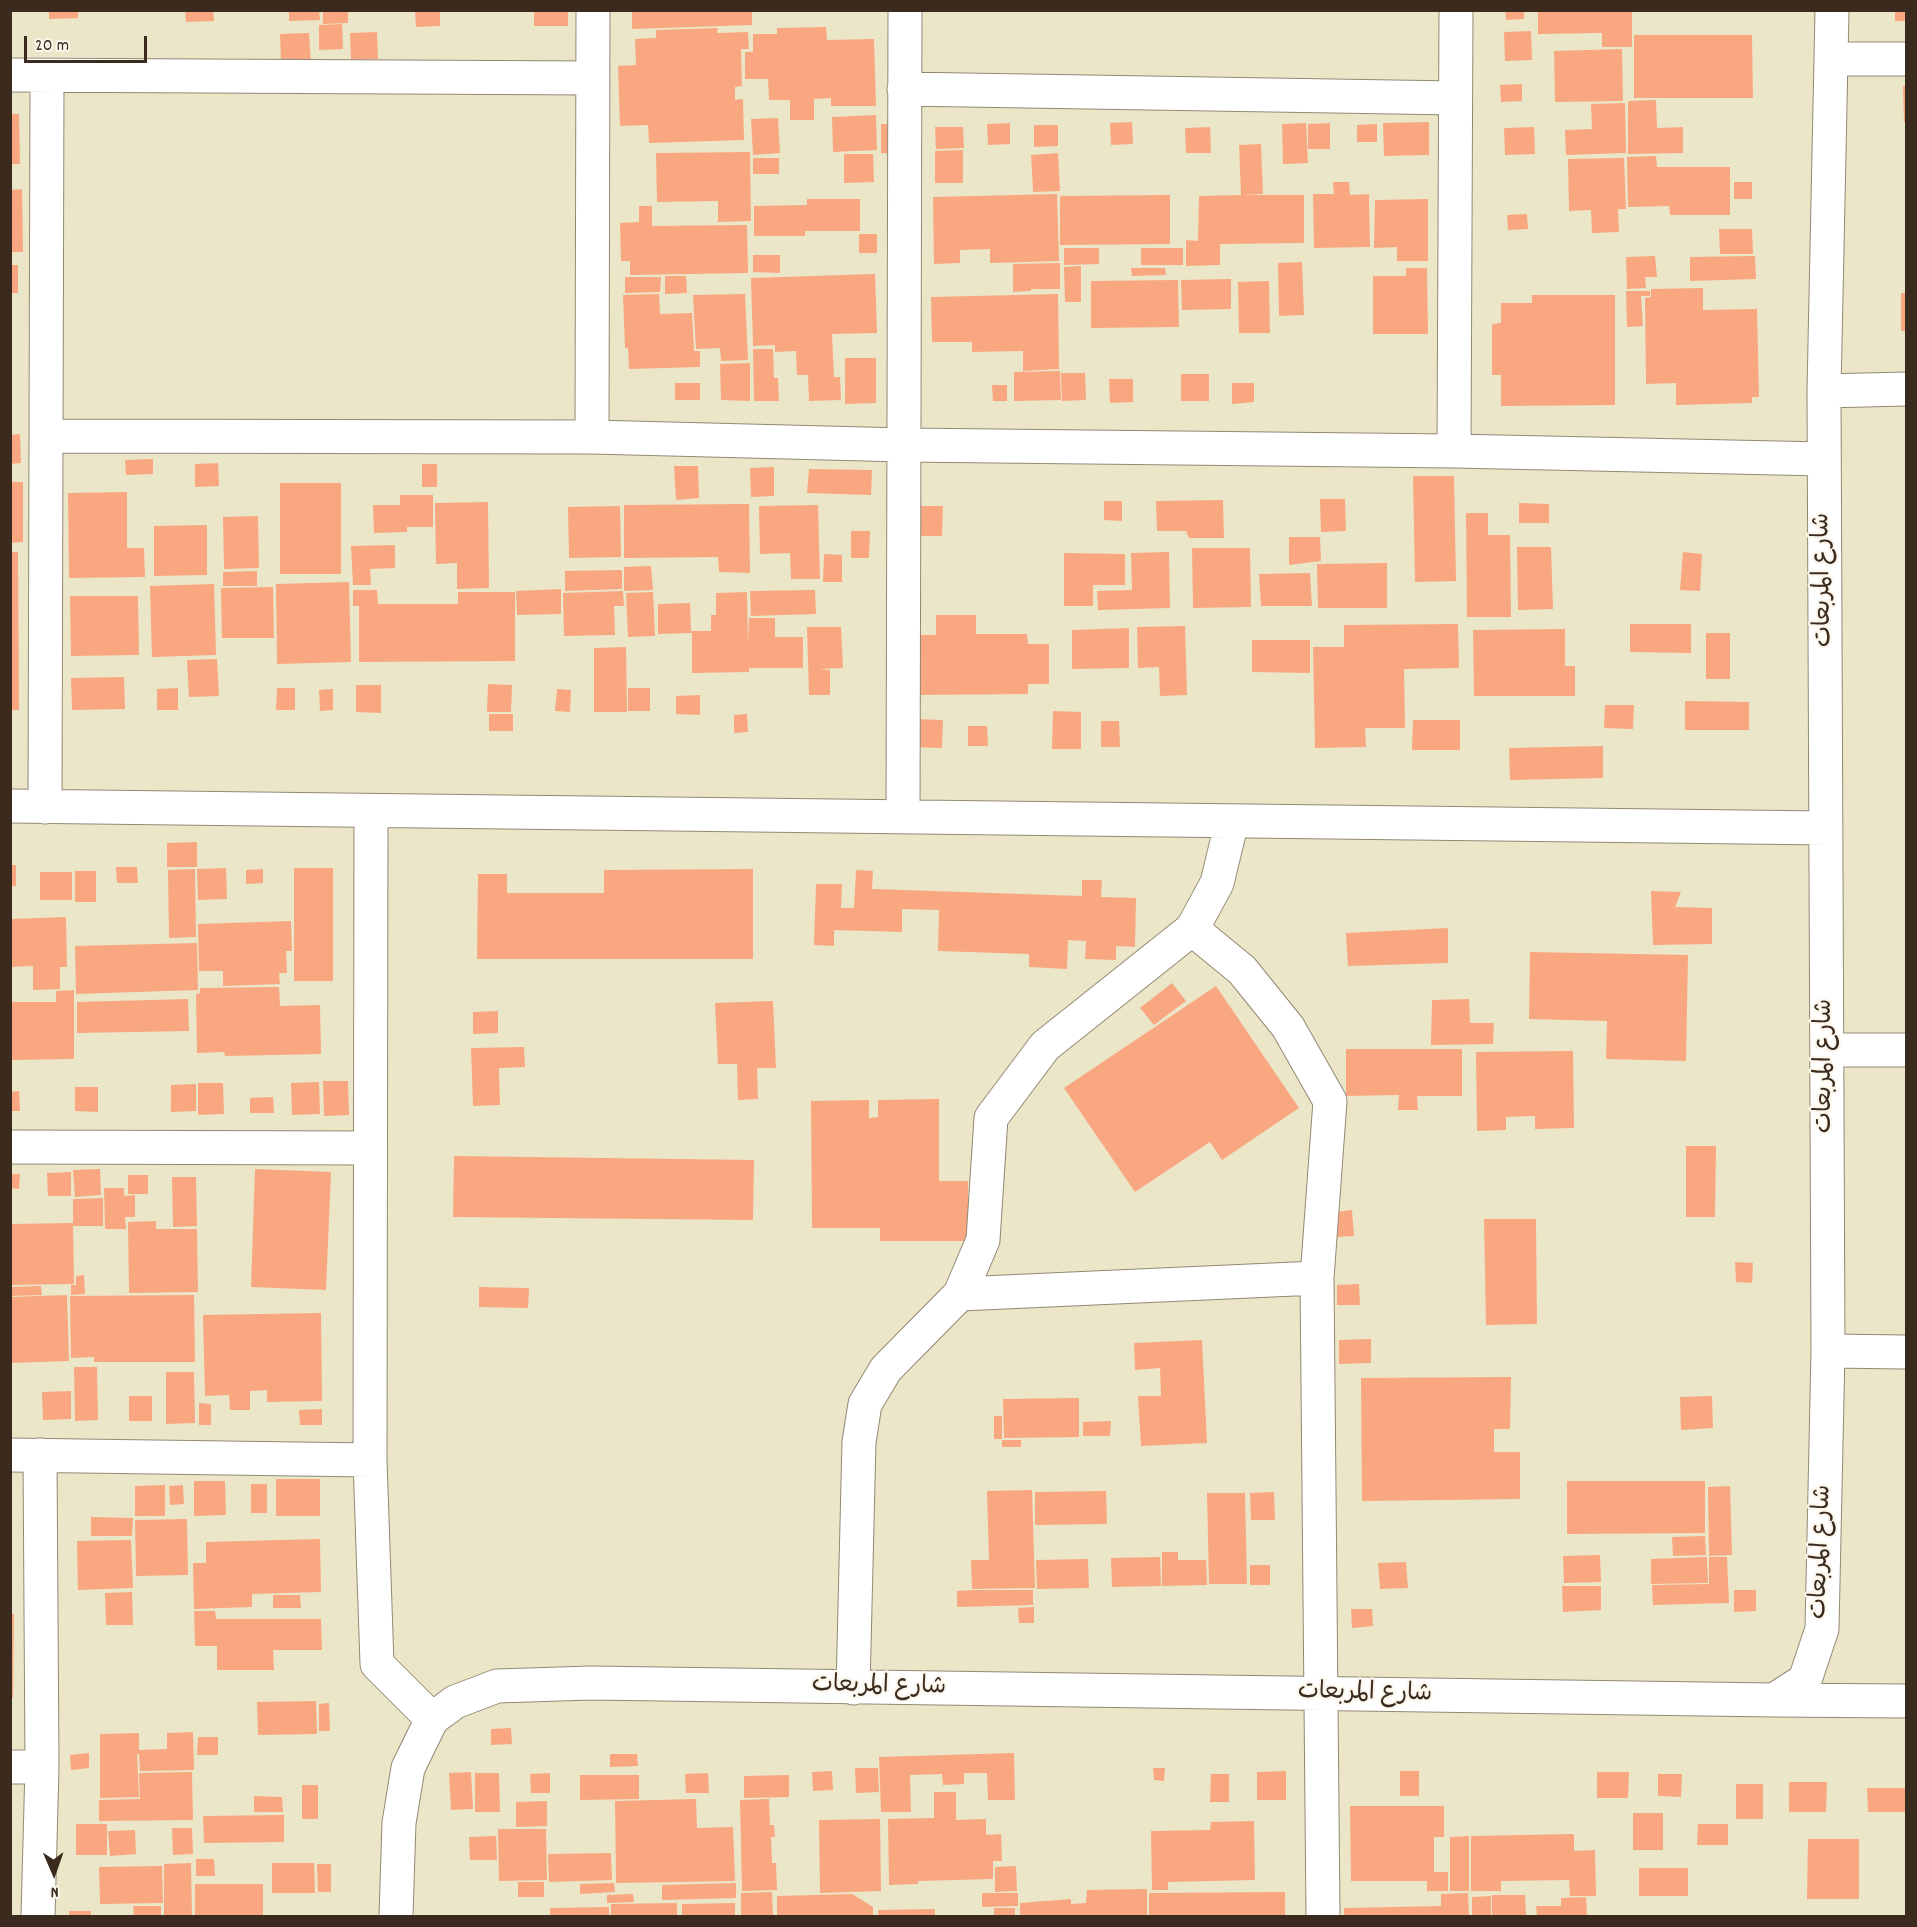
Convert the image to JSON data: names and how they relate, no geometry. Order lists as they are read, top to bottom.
{
  "streets": {
    "street": ["شارع المربعات"]
  },
  "scale_bar": "20 m",
  "north": "bottom"
}
